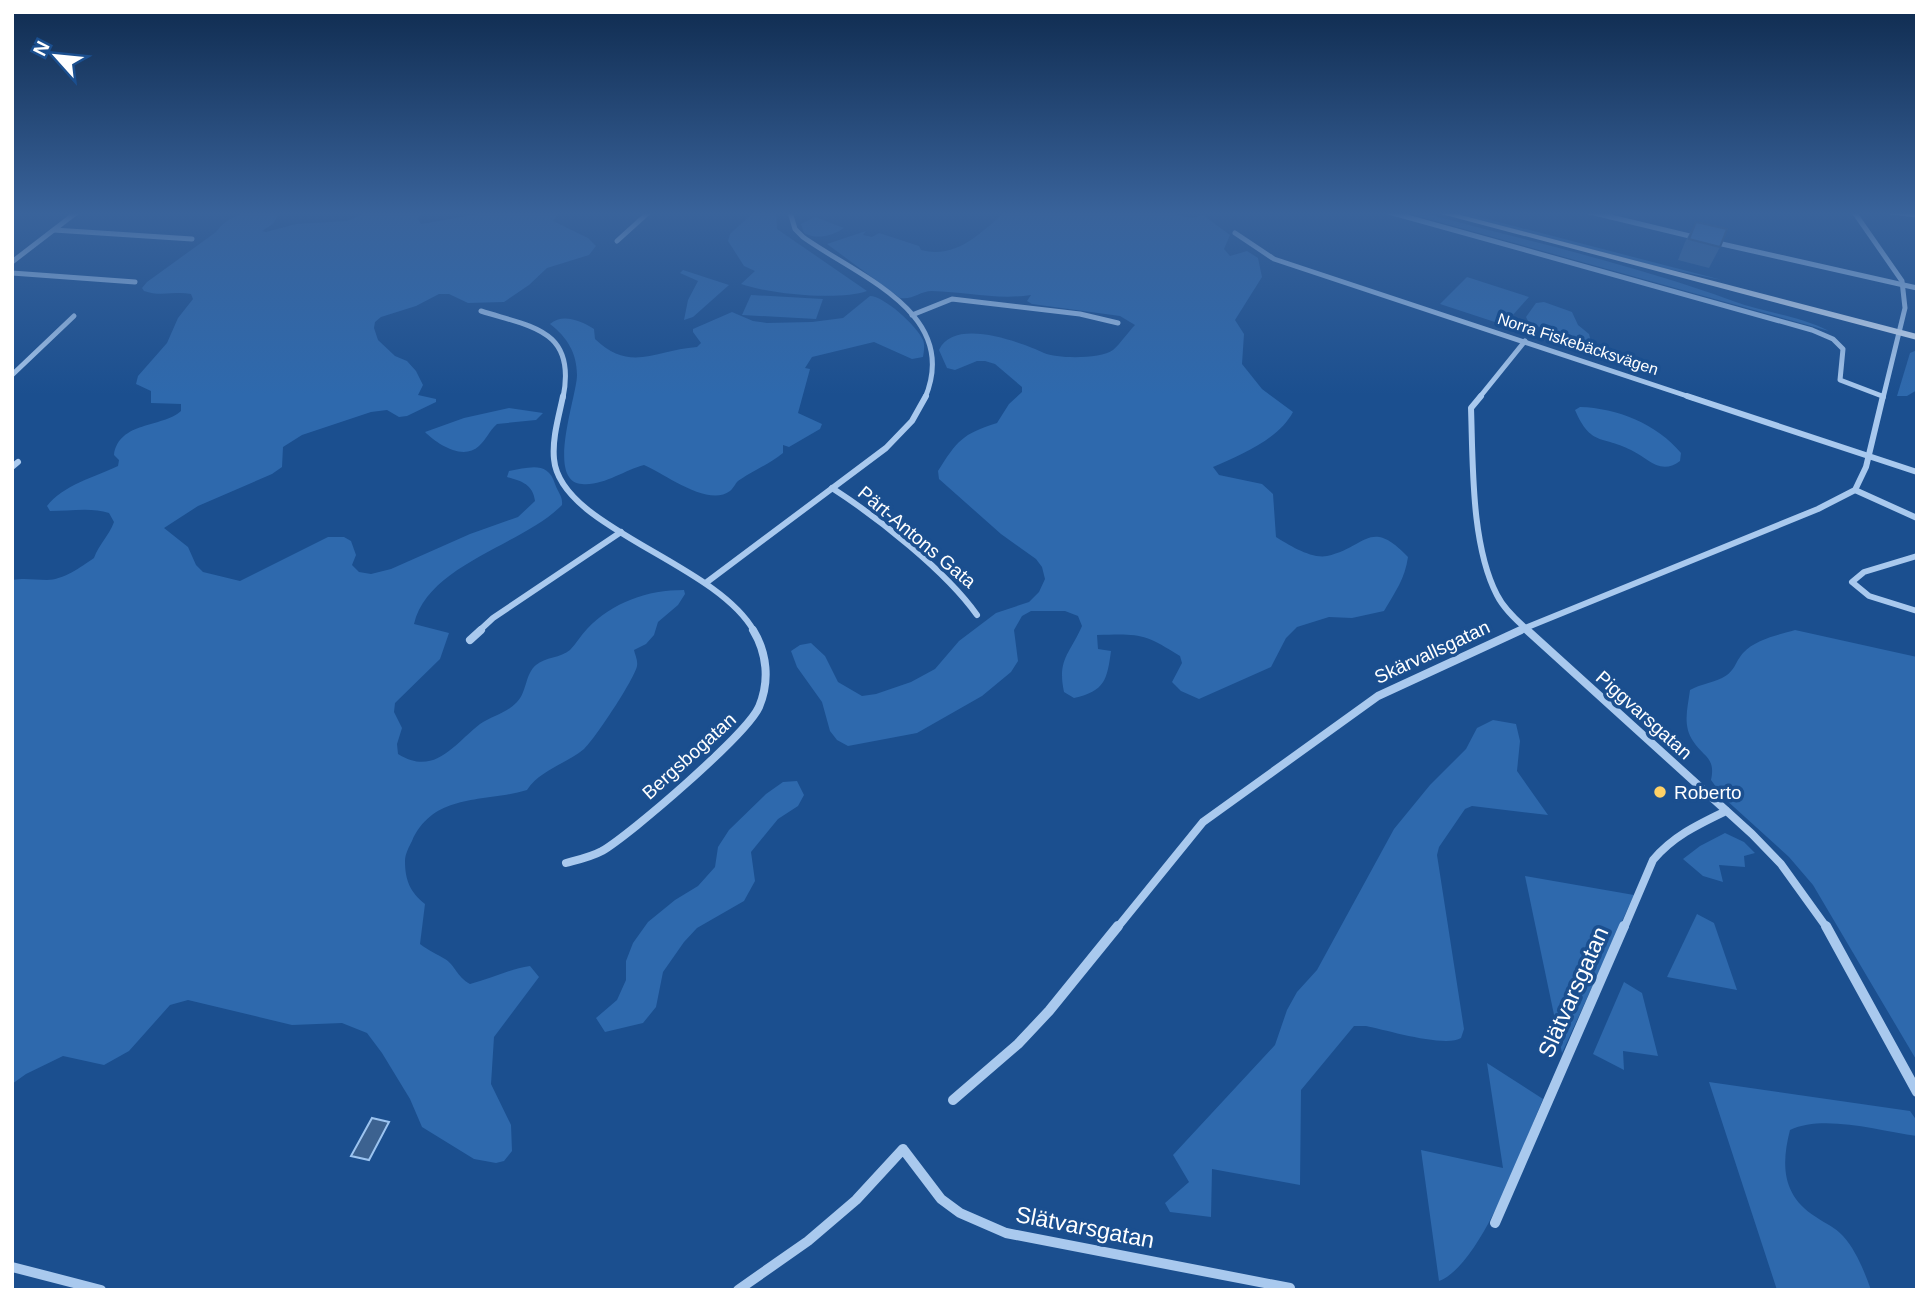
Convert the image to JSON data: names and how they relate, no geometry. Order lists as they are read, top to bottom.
{
  "streets": {
    "street": [
      "Norra Fiskebäcksvägen",
      "Pärt-Antons Gata",
      "Skärvallsgatan",
      "Piggvarsgatan",
      "Bergsbogatan",
      "Slätvarsgatan"
    ]
  },
  "crossings": [
    ["Norra Fiskebäcksvägen", "Piggvarsgatan"],
    ["Pärt-Antons Gata", "Bergsbogatan"],
    ["Skärvallsgatan", "Piggvarsgatan"],
    ["Piggvarsgatan", "Slätvarsgatan"]
  ],
  "places": ["Roberto"],
  "north": "top left"
}
